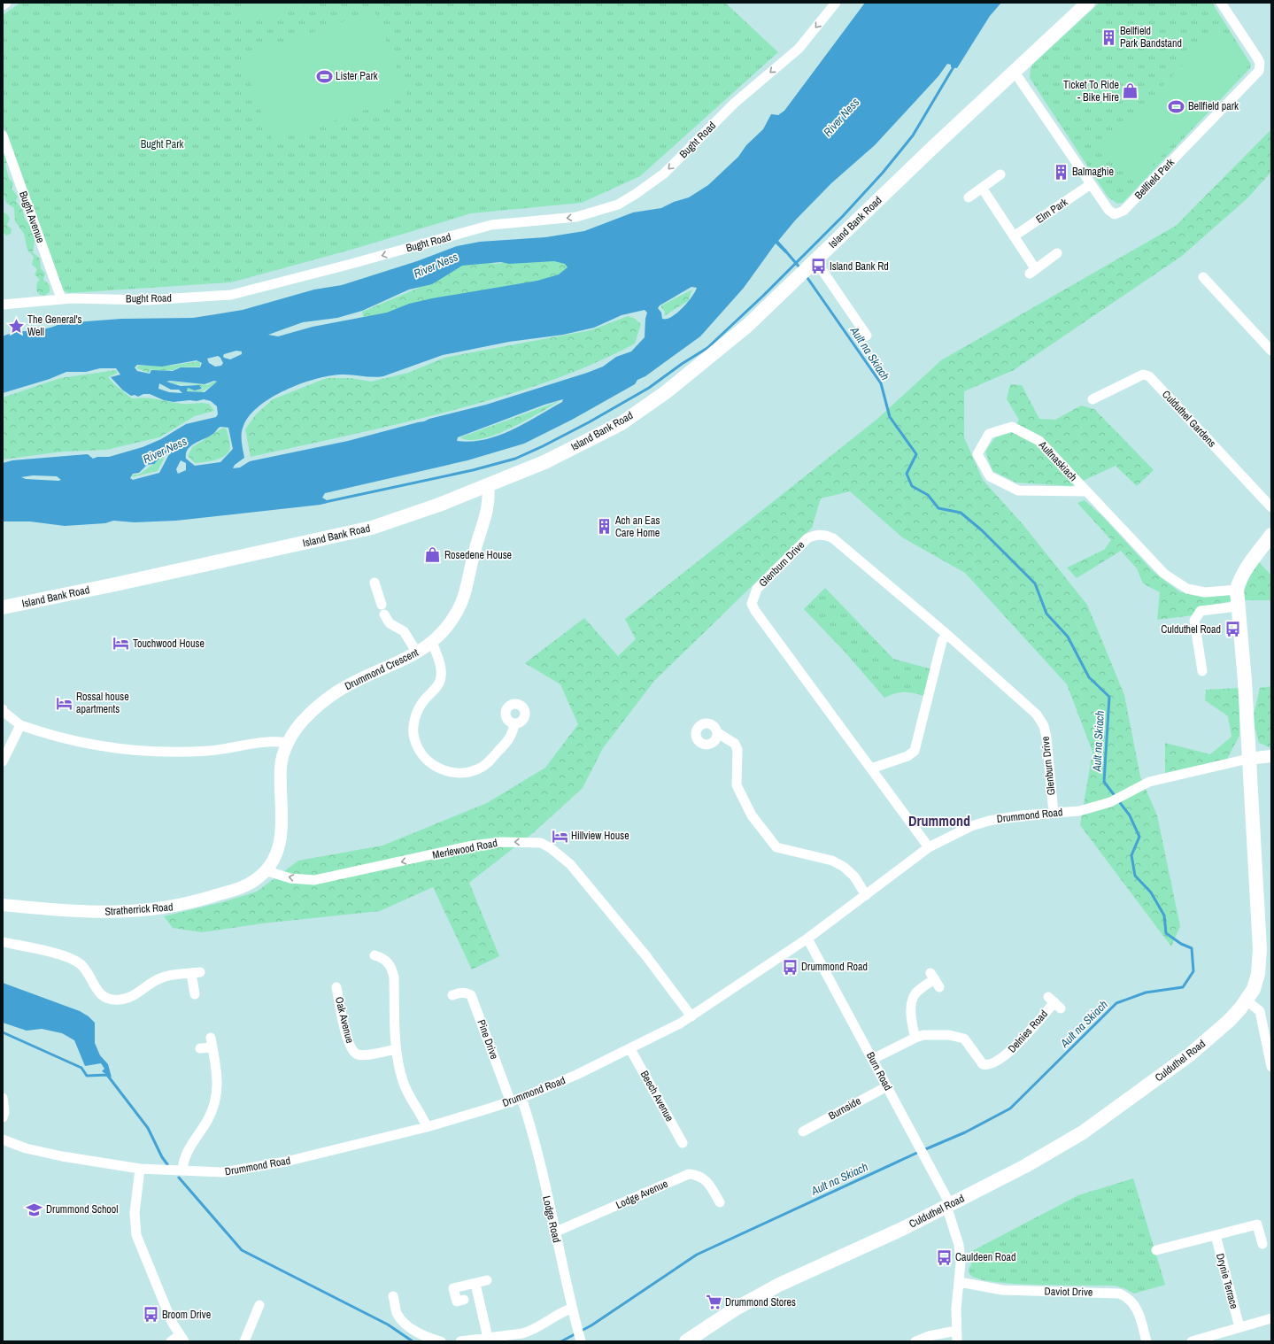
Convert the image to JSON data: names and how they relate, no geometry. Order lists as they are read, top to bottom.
{
  "streets": {
    "main road": ["Island Bank Road", "Culduthel Road"],
    "street": [
      "Bught Road",
      "Bellfield Park",
      "Elm Park",
      "Bught Avenue",
      "Culduthel Gardens",
      "Aultnaskiach",
      "Glenburn Drive",
      "Drummond Crescent",
      "Drummond Road",
      "Merlewood Road",
      "Stratherrick Road",
      "Oak Avenue",
      "Delnies Road",
      "Pine Drive",
      "Burn Road",
      "Beech Avenue",
      "Burnside",
      "Lodge Avenue",
      "Lodge Road",
      "Drynie Terrace",
      "Daviot Drive"
    ]
  },
  "crossings": [
    ["Bught Road", "Bught Avenue"],
    ["Bellfield Park", "Elm Park"],
    ["Bellfield Park", "Island Bank Road"],
    ["Island Bank Road", "Drummond Crescent"],
    ["Aultnaskiach", "Culduthel Road"],
    ["Glenburn Drive", "Drummond Road"],
    ["Drummond Crescent", "Merlewood Road"],
    ["Drummond Crescent", "Stratherrick Road"],
    ["Drummond Road", "Merlewood Road"],
    ["Drummond Road", "Pine Drive"],
    ["Drummond Road", "Culduthel Road"],
    ["Drummond Road", "Burn Road"],
    ["Drummond Road", "Beech Avenue"],
    ["Drummond Road", "Lodge Road"],
    ["Merlewood Road", "Stratherrick Road"],
    ["Delnies Road", "Burn Road"],
    ["Culduthel Road", "Burn Road"],
    ["Burn Road", "Burnside"],
    ["Lodge Avenue", "Lodge Road"]
  ],
  "one_way": ["Bught Road", "Merlewood Road"],
  "districts": ["Drummond"],
  "water": ["River Ness", "Ault na Skiach"],
  "parks": ["Bught Park"],
  "places": {
    "building": ["Bellfield Park Bandstand", "Balmaghie", "Ach an Eas Care Home"],
    "sports": ["Lister Park", "Bellfield park"],
    "shop": ["Ticket To Ride - Bike Hire", "Rosedene House"],
    "bus stop": [
      "Island Bank Rd",
      "Culduthel Road",
      "Drummond Road",
      "Cauldeen Road",
      "Broom Drive"
    ],
    "place": ["The General's Well"],
    "hotel": ["Touchwood House", "Rossal house apartments", "Hillview House"],
    "school or university": ["Drummond School"],
    "supermarket": ["Drummond Stores"]
  }
}
